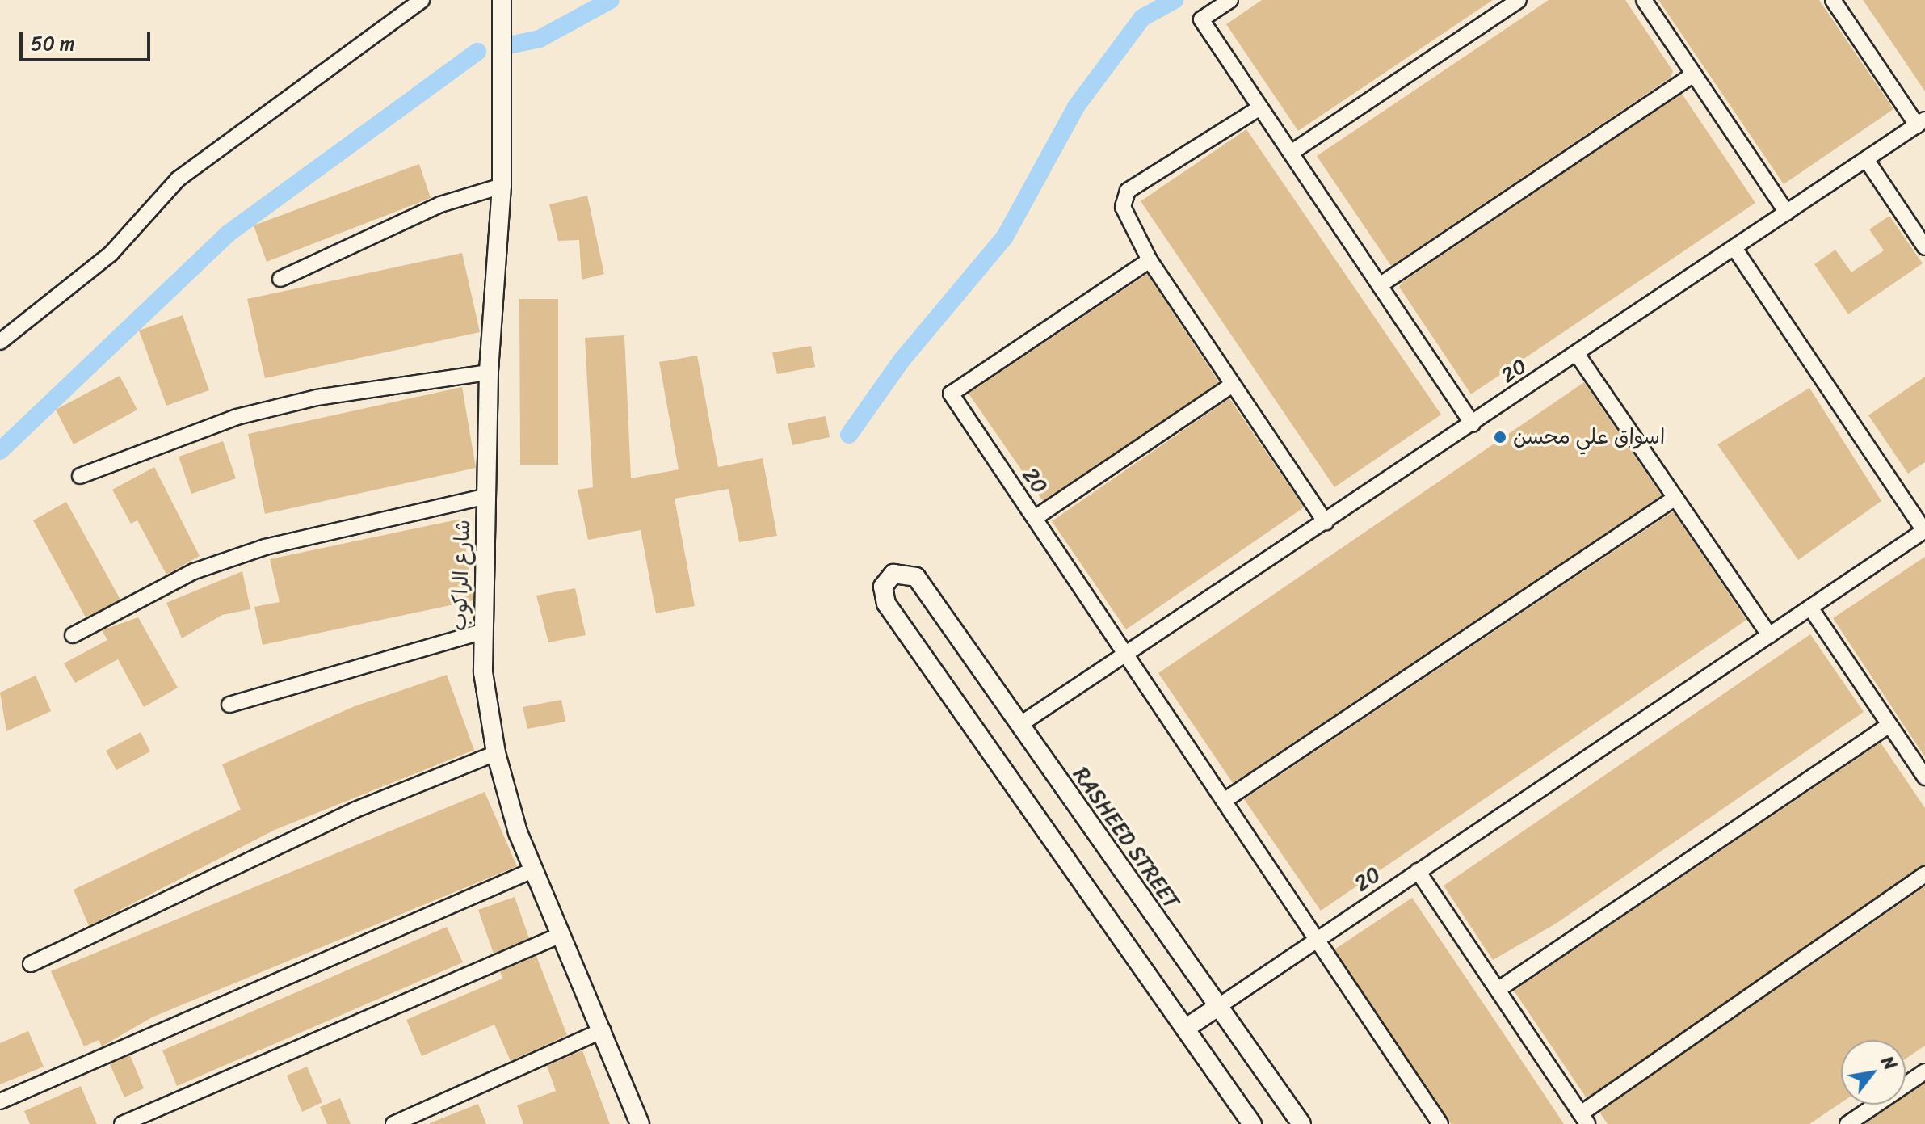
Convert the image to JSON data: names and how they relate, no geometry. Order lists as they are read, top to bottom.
{
  "streets": {
    "street": ["20", "شارع الراكوب", "RASHEED STREET"]
  },
  "places": ["اسواق علي محسن"],
  "scale_bar": "50 m",
  "north": "top right"
}
